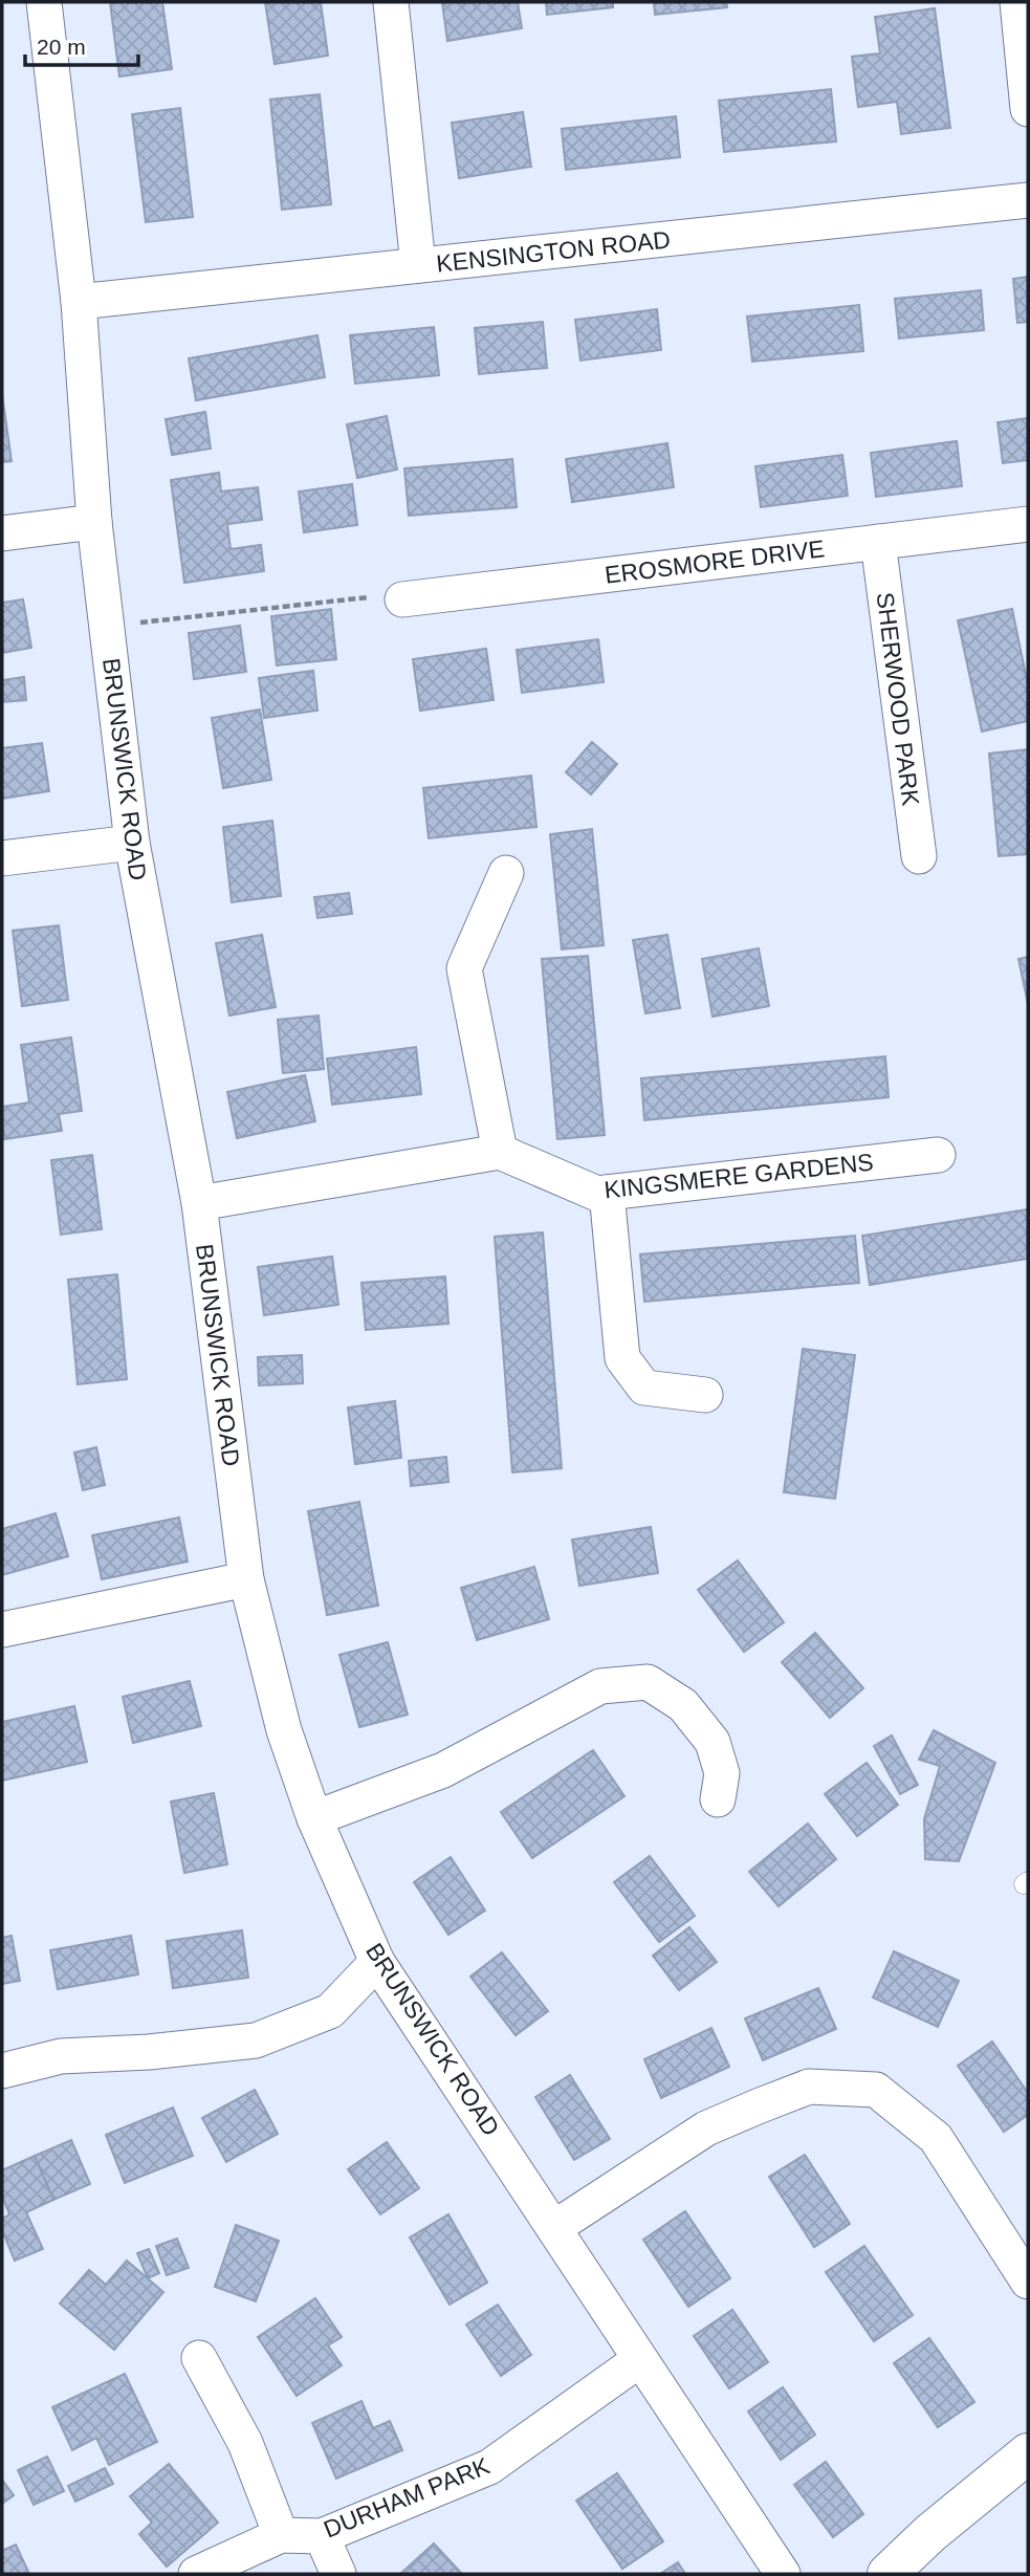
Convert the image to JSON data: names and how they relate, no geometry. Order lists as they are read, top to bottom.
{
  "streets": {
    "street": [
      "KENSINGTON ROAD",
      "EROSMORE DRIVE",
      "SHERWOOD PARK",
      "BRUNSWICK ROAD",
      "KINGSMERE GARDENS",
      "DURHAM PARK"
    ]
  },
  "crossings": [
    ["KENSINGTON ROAD", "BRUNSWICK ROAD"],
    ["EROSMORE DRIVE", "SHERWOOD PARK"],
    ["BRUNSWICK ROAD", "DURHAM PARK"]
  ],
  "scale_bar": "20 m"
}
